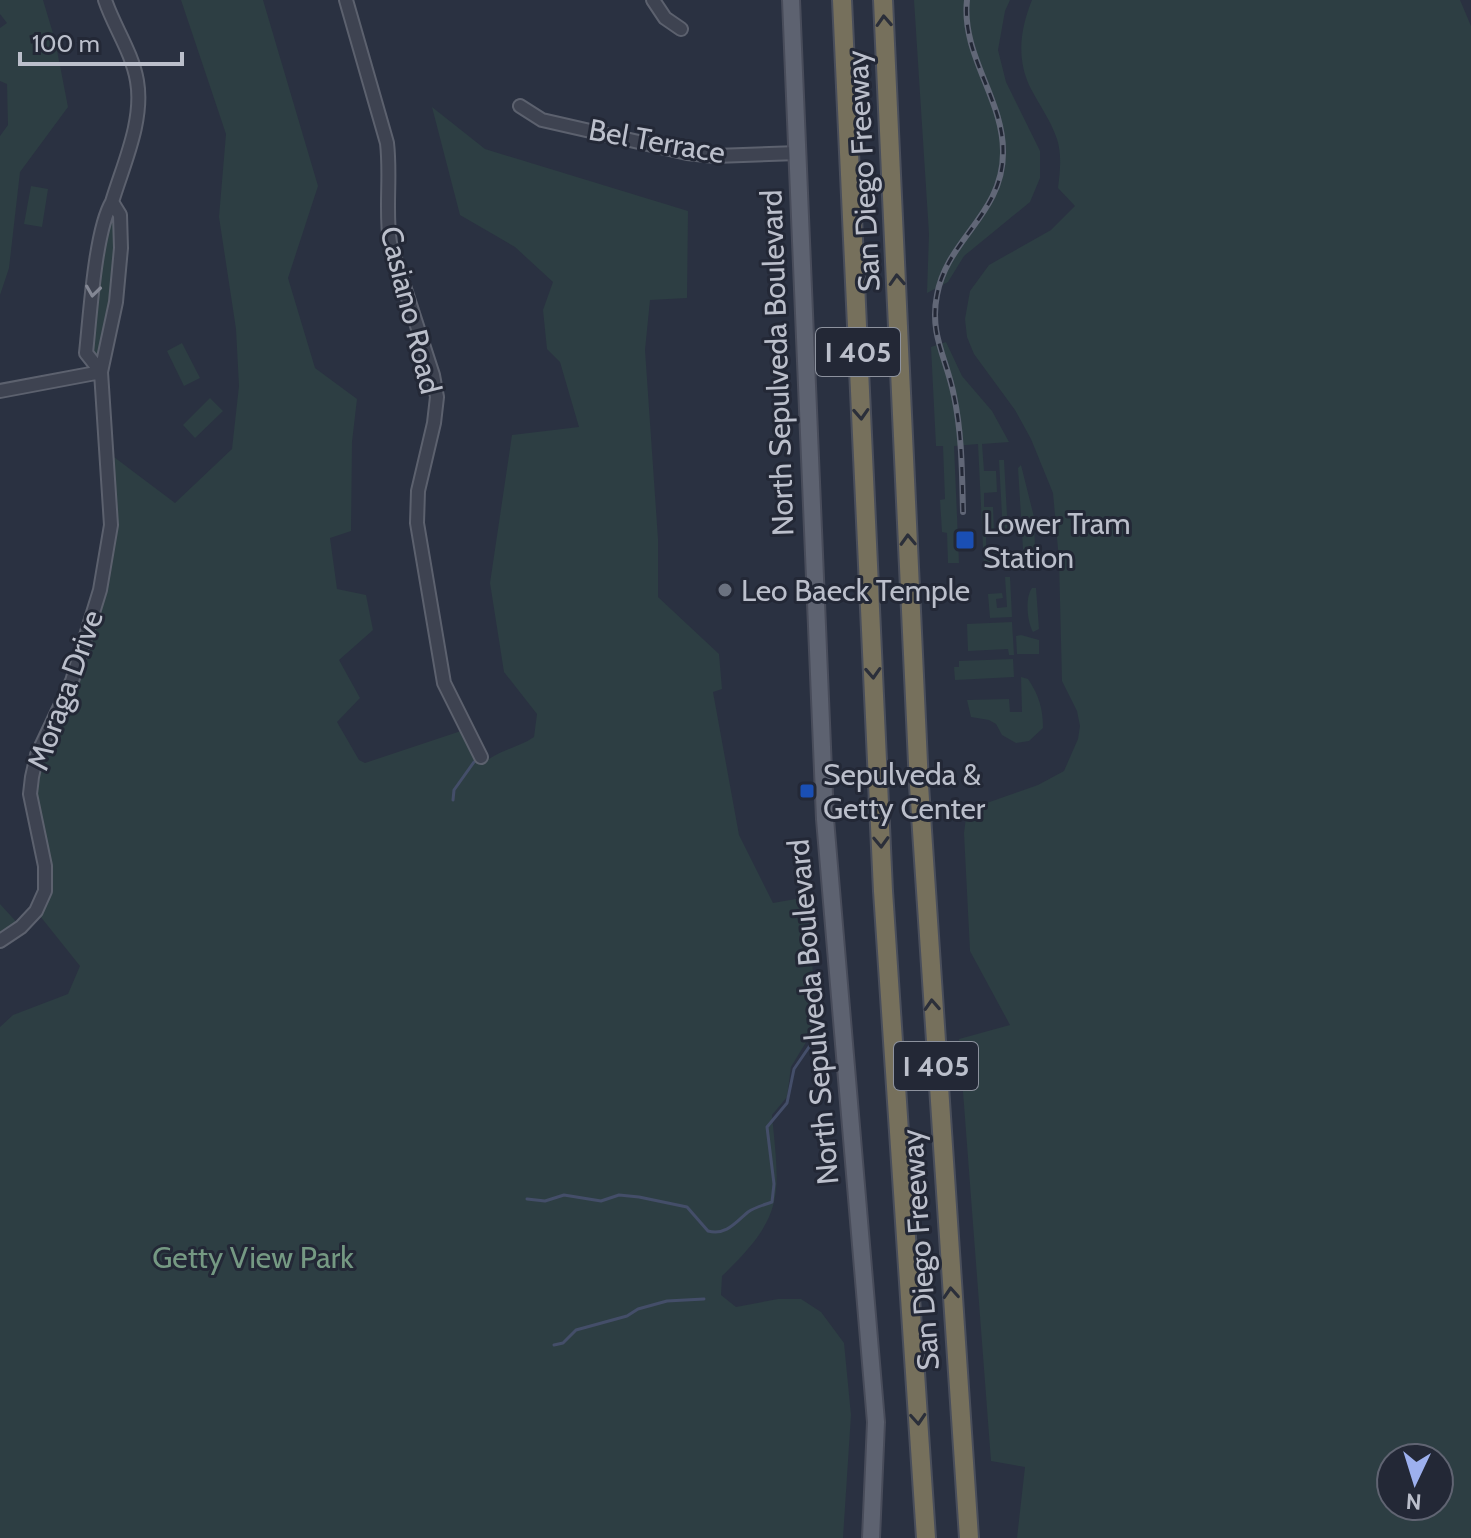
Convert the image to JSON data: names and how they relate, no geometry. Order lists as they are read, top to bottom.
{
  "streets": {
    "highway": ["San Diego Freeway", "I 405"],
    "main road": ["North Sepulveda Boulevard"],
    "street": ["Bel Terrace", "Casiano Road", "Moraga Drive"]
  },
  "crossings": [
    ["Bel Terrace", "North Sepulveda Boulevard"]
  ],
  "parks": ["Getty View Park"],
  "places": {
    "transit": ["Lower Tram Station", "Sepulveda & Getty Center"],
    "other": ["Leo Baeck Temple"]
  },
  "scale_bar": "100 m",
  "north": "bottom"
}
